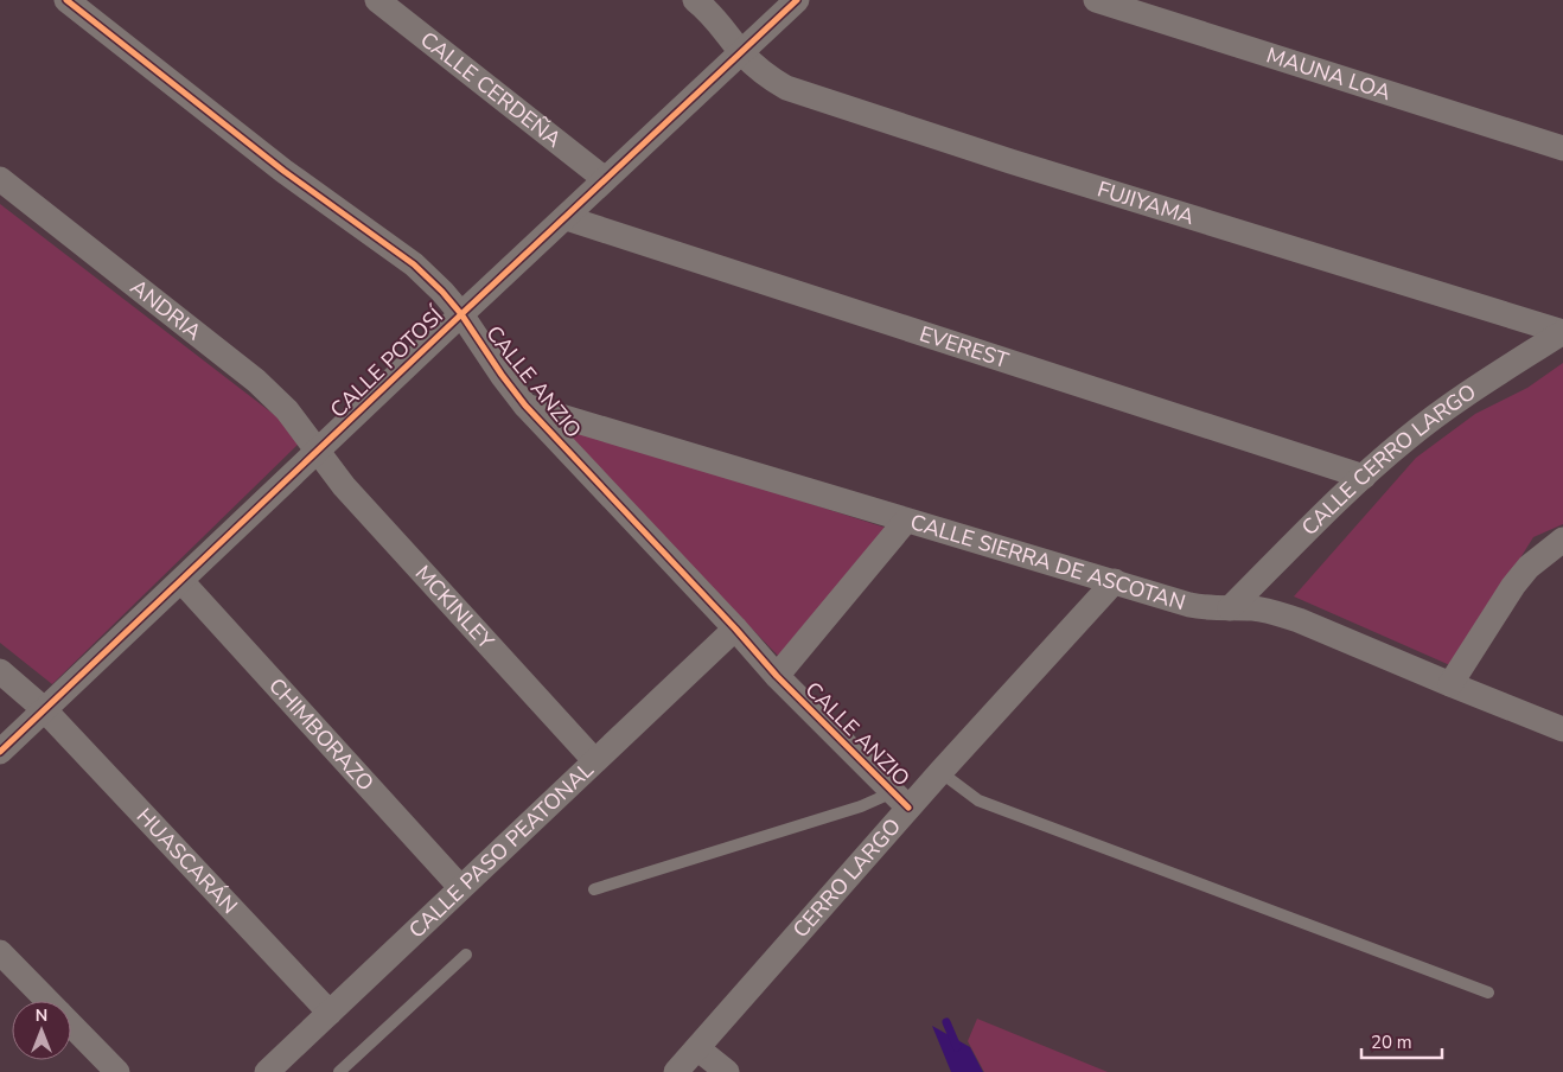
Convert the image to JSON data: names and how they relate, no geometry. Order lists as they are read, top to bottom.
{
  "streets": {
    "street": [
      "MAUNA LOA",
      "CALLE CERDEÑA",
      "FUJIYAMA",
      "ANDRIA",
      "EVEREST",
      "CALLE POTOSÍ",
      "CALLE ANZIO",
      "CALLE CERRO LARGO",
      "CALLE SIERRA DE ASCOTAN",
      "MCKINLEY",
      "CHIMBORAZO",
      "CALLE PASO PEATONAL",
      "HUASCARÁN",
      "CERRO LARGO"
    ]
  },
  "crossings": [
    ["CALLE CERDEÑA", "CALLE POTOSÍ"],
    ["FUJIYAMA", "CALLE POTOSÍ"],
    ["FUJIYAMA", "CALLE CERRO LARGO"],
    ["ANDRIA", "CALLE POTOSÍ"],
    ["ANDRIA", "MCKINLEY"],
    ["EVEREST", "CALLE POTOSÍ"],
    ["EVEREST", "CALLE CERRO LARGO"],
    ["CALLE POTOSÍ", "CALLE ANZIO"],
    ["CALLE POTOSÍ", "MCKINLEY"],
    ["CALLE POTOSÍ", "CHIMBORAZO"],
    ["CALLE POTOSÍ", "HUASCARÁN"],
    ["CALLE ANZIO", "CALLE SIERRA DE ASCOTAN"],
    ["CALLE ANZIO", "CALLE PASO PEATONAL"],
    ["CALLE ANZIO", "CERRO LARGO"],
    ["CALLE CERRO LARGO", "CALLE SIERRA DE ASCOTAN"],
    ["CALLE SIERRA DE ASCOTAN", "CERRO LARGO"],
    ["MCKINLEY", "CALLE PASO PEATONAL"],
    ["CHIMBORAZO", "CALLE PASO PEATONAL"],
    ["CALLE PASO PEATONAL", "HUASCARÁN"]
  ],
  "scale_bar": "20 m",
  "north": "top"
}
